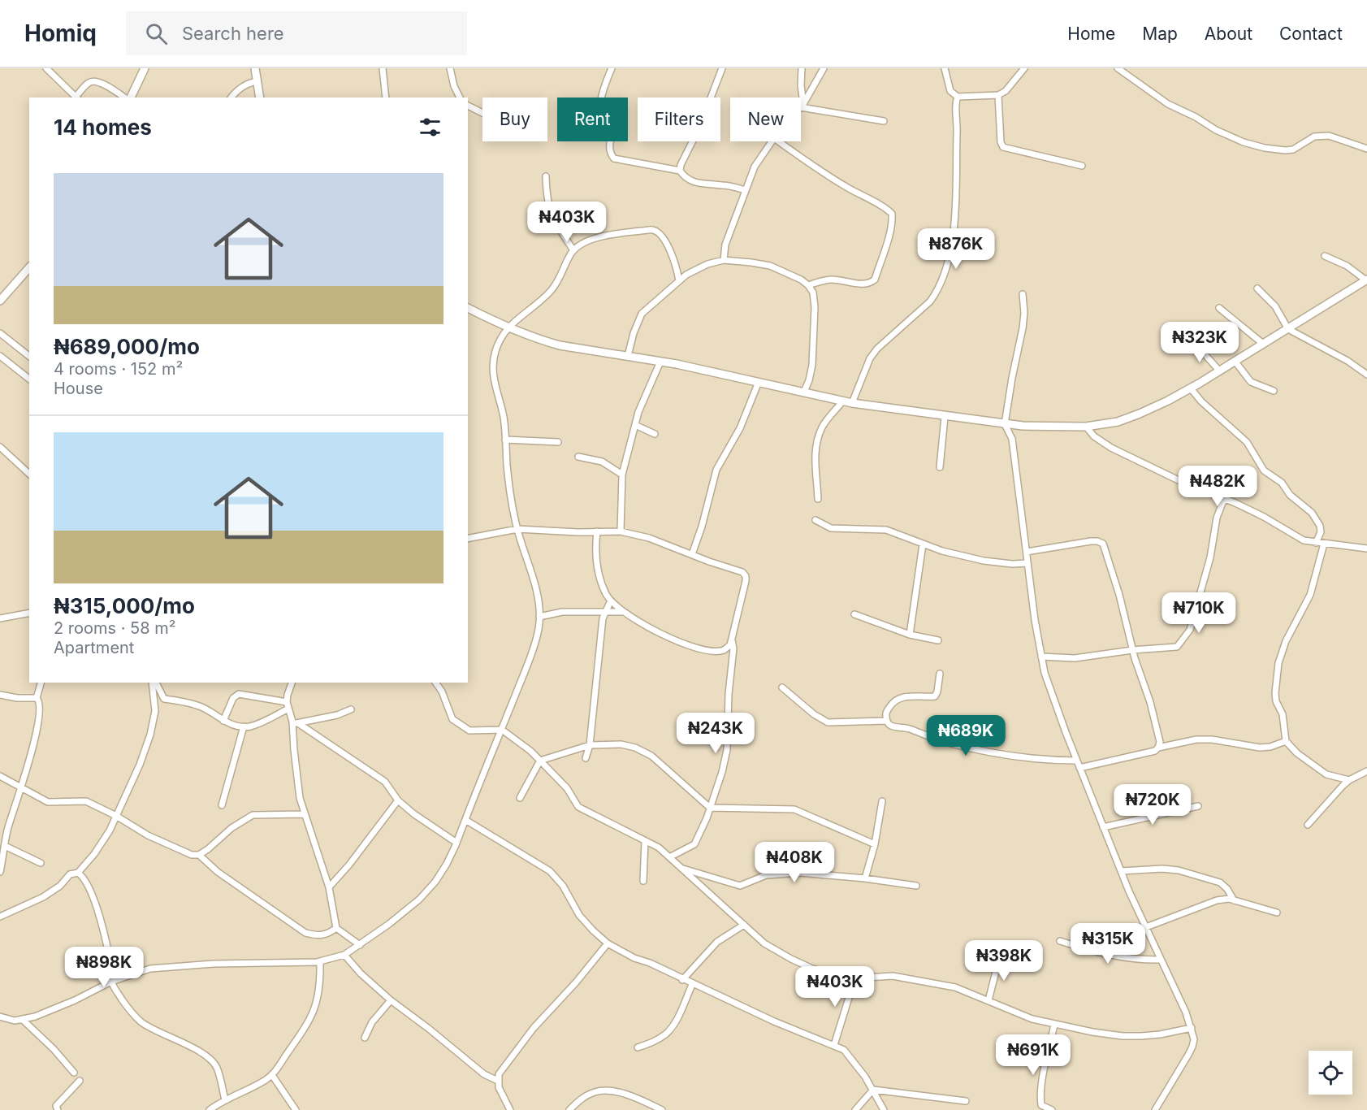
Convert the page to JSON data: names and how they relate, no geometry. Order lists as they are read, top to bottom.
{
  "page": {
    "header": "Homiq",
    "search": "Search here",
    "nav": [
      "Home",
      "Map",
      "About",
      "Contact"
    ],
    "chip": [
      "Buy",
      "Rent",
      "Filters",
      "New"
    ],
    "heading": "14 homes",
    "list": [
      {
        "name": "₦689,000/mo",
        "note": "4 rooms · 152 m² · House"
      },
      {
        "name": "₦315,000/mo",
        "note": "2 rooms · 58 m² · Apartment"
      }
    ],
    "price": [
      "₦403K",
      "₦876K",
      "₦323K",
      "₦482K",
      "₦710K",
      "₦243K",
      "₦689K",
      "₦720K",
      "₦408K",
      "₦315K",
      "₦398K",
      "₦898K",
      "₦403K",
      "₦691K"
    ]
  }
}
